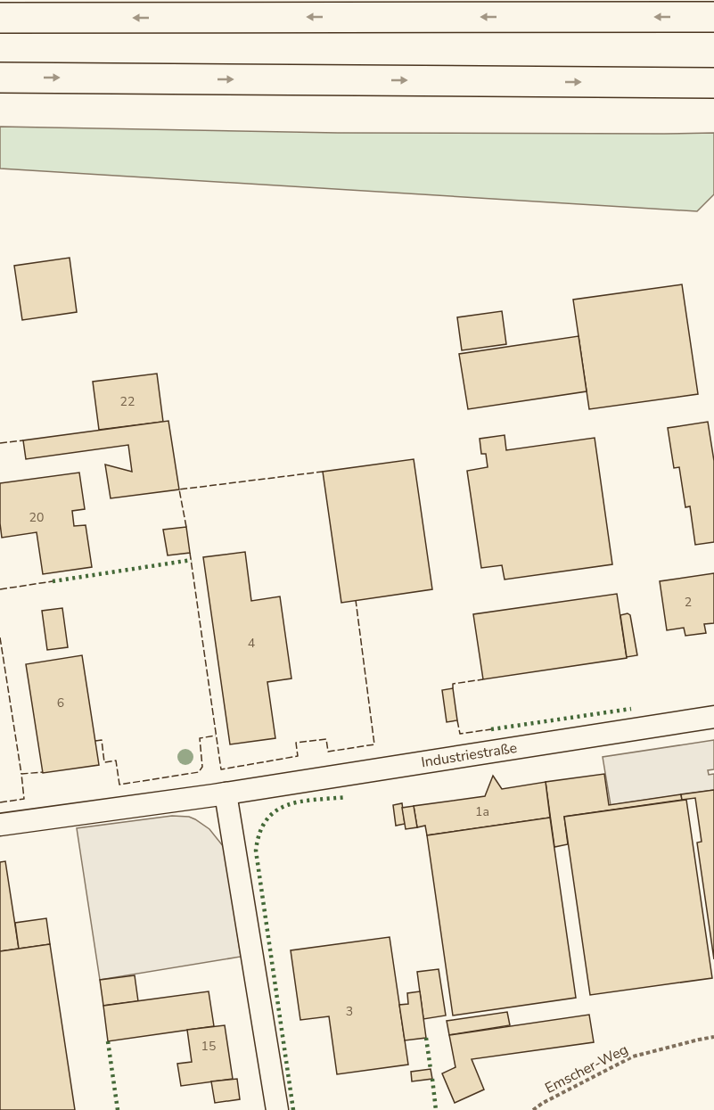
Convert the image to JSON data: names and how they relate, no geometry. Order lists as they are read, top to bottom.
{
  "streets": {
    "street": ["Industriestraße"],
    "path": ["Emscher-Weg"]
  },
  "house_numbers": [
    "22",
    "20",
    "2",
    "4",
    "6",
    "1a",
    "3",
    "15"
  ]
}
